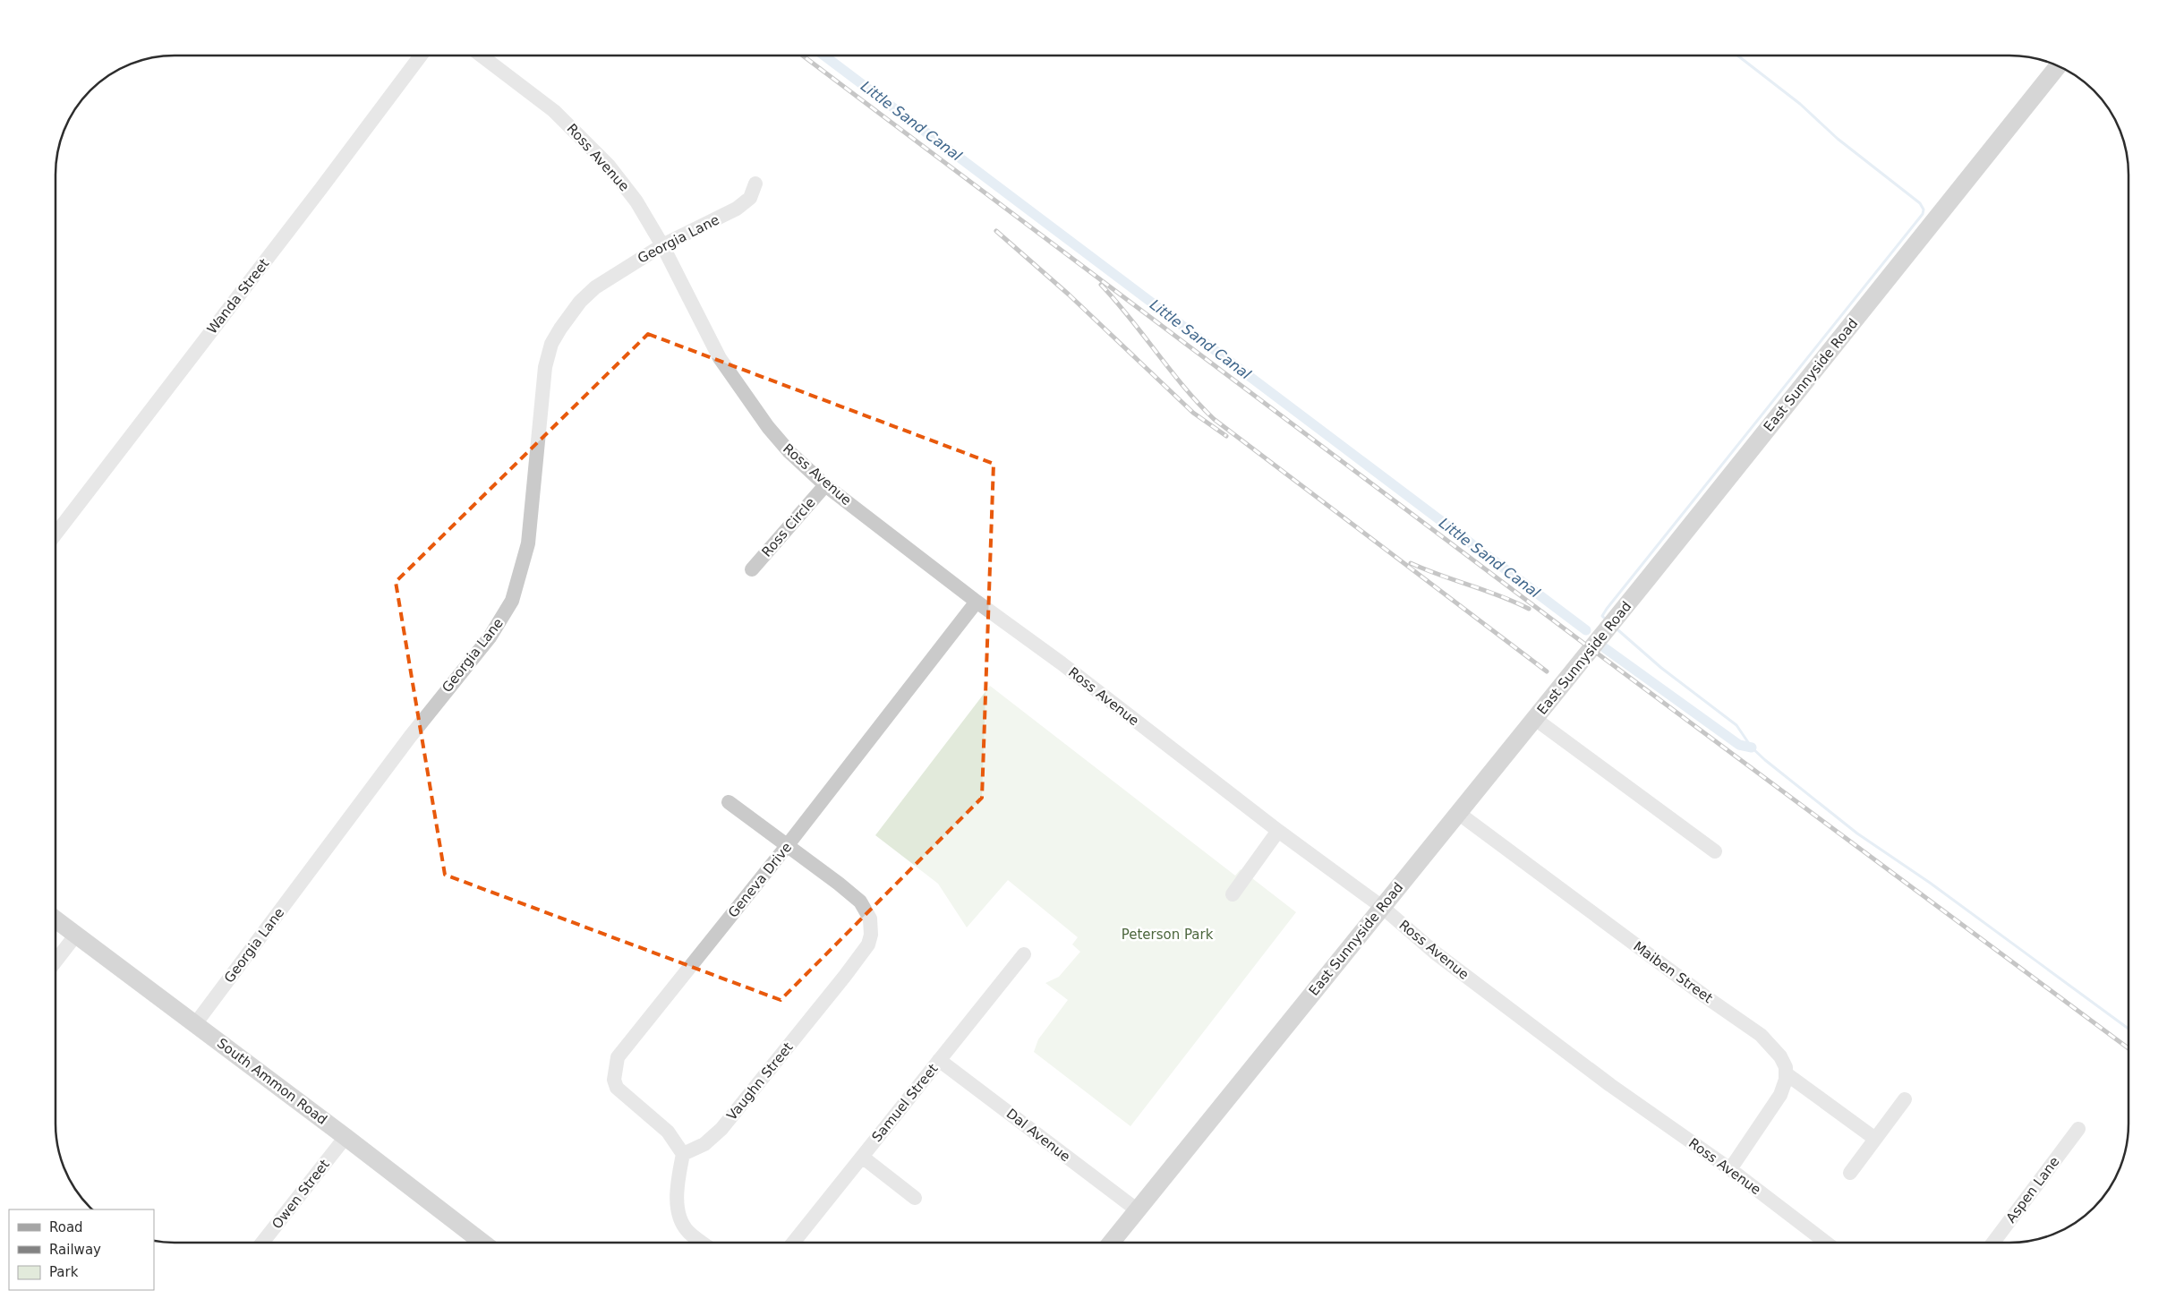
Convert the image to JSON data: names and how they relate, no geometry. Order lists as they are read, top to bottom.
{
  "streets": {
    "main road": ["East Sunnyside Road", "South Ammon Road"],
    "street": [
      "Ross Avenue",
      "Georgia Lane",
      "Wanda Street",
      "Ross Circle",
      "Geneva Drive",
      "Maiben Street",
      "Vaughn Street",
      "Samuel Street",
      "Dal Avenue",
      "Aspen Lane",
      "Owen Street"
    ]
  },
  "crossings": [
    ["Ross Avenue", "Georgia Lane"],
    ["Ross Avenue", "East Sunnyside Road"],
    ["Ross Avenue", "Ross Circle"],
    ["Ross Avenue", "Geneva Drive"],
    ["Georgia Lane", "South Ammon Road"],
    ["East Sunnyside Road", "Maiben Street"],
    ["East Sunnyside Road", "Dal Avenue"],
    ["Geneva Drive", "Vaughn Street"],
    ["South Ammon Road", "Owen Street"],
    ["Samuel Street", "Dal Avenue"]
  ],
  "water": ["Little Sand Canal"],
  "parks": ["Peterson Park"],
  "legend": ["Road", "Railway", "Park"]
}
